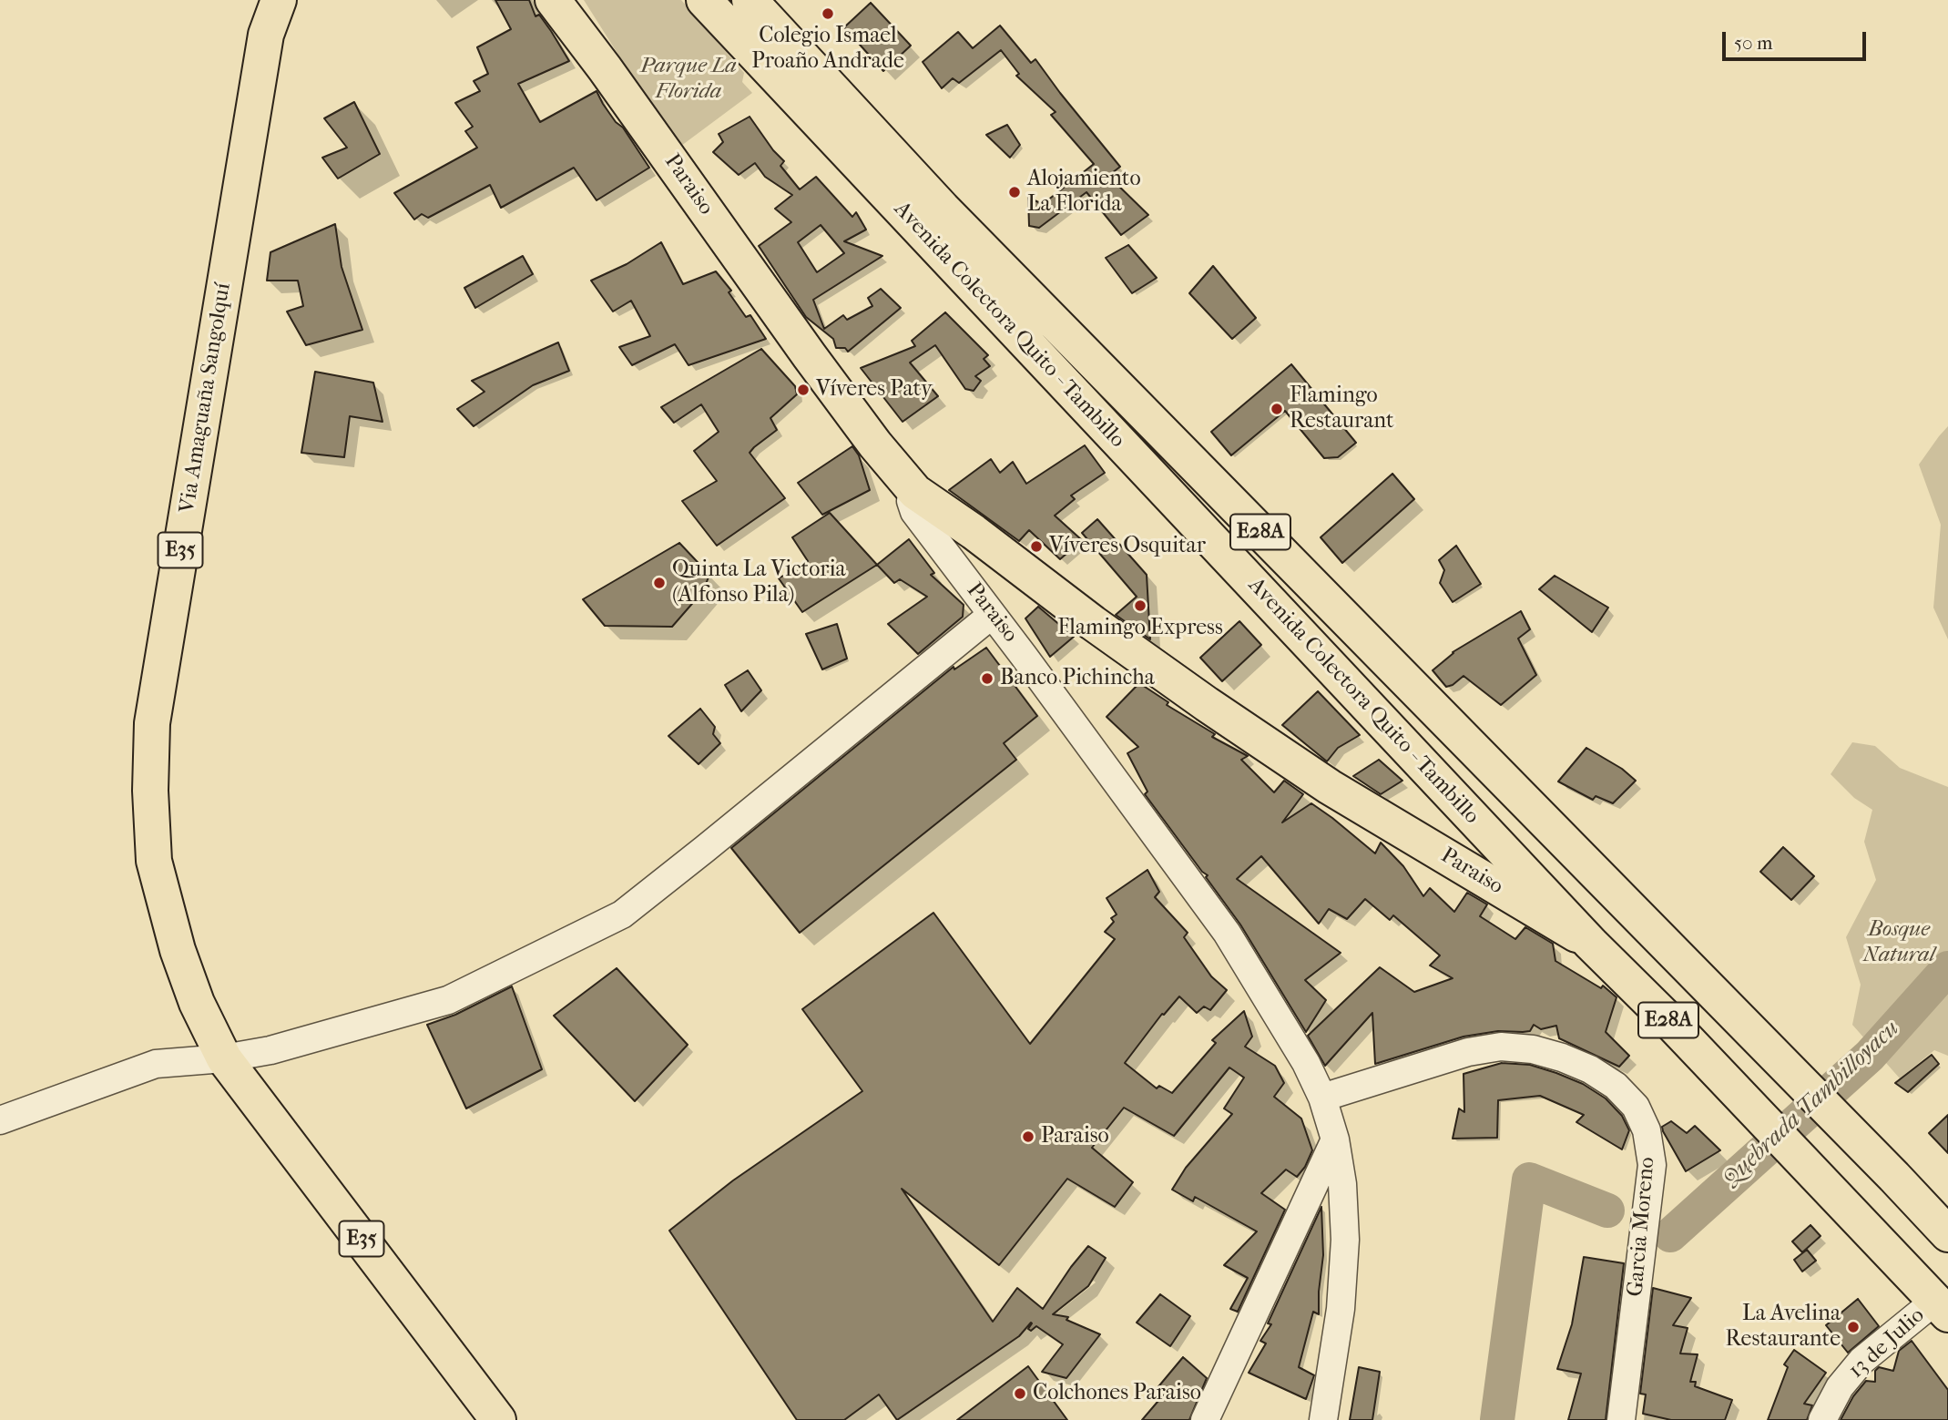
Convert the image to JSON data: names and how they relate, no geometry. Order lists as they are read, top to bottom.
{
  "streets": {
    "main road": [
      "Paraiso",
      "Avenida Colectora Quito - Tambillo",
      "Via Amaguaña Sangolquí",
      "E28A",
      "E35"
    ],
    "street": ["Garcia Moreno", "13 de Julio"]
  },
  "crossings": [
    ["Paraiso", "Avenida Colectora Quito - Tambillo"],
    ["Paraiso", "Garcia Moreno"],
    ["Avenida Colectora Quito - Tambillo", "13 de Julio"]
  ],
  "water": ["Quebrada Tambilloyacu"],
  "parks": ["Parque La Florida", "Bosque Natural"],
  "places": [
    "Colegio Ismael Proaño Andrade",
    "Alojamiento La Florida",
    "Víveres Paty",
    "Flamingo Restaurant",
    "Víveres Osquitar",
    "Quinta La Victoria (Alfonso Pila)",
    "Flamingo Express",
    "Banco Pichincha",
    "Paraiso",
    "La Avelina Restaurante",
    "Colchones Paraiso"
  ],
  "scale_bar": "50 m"
}
